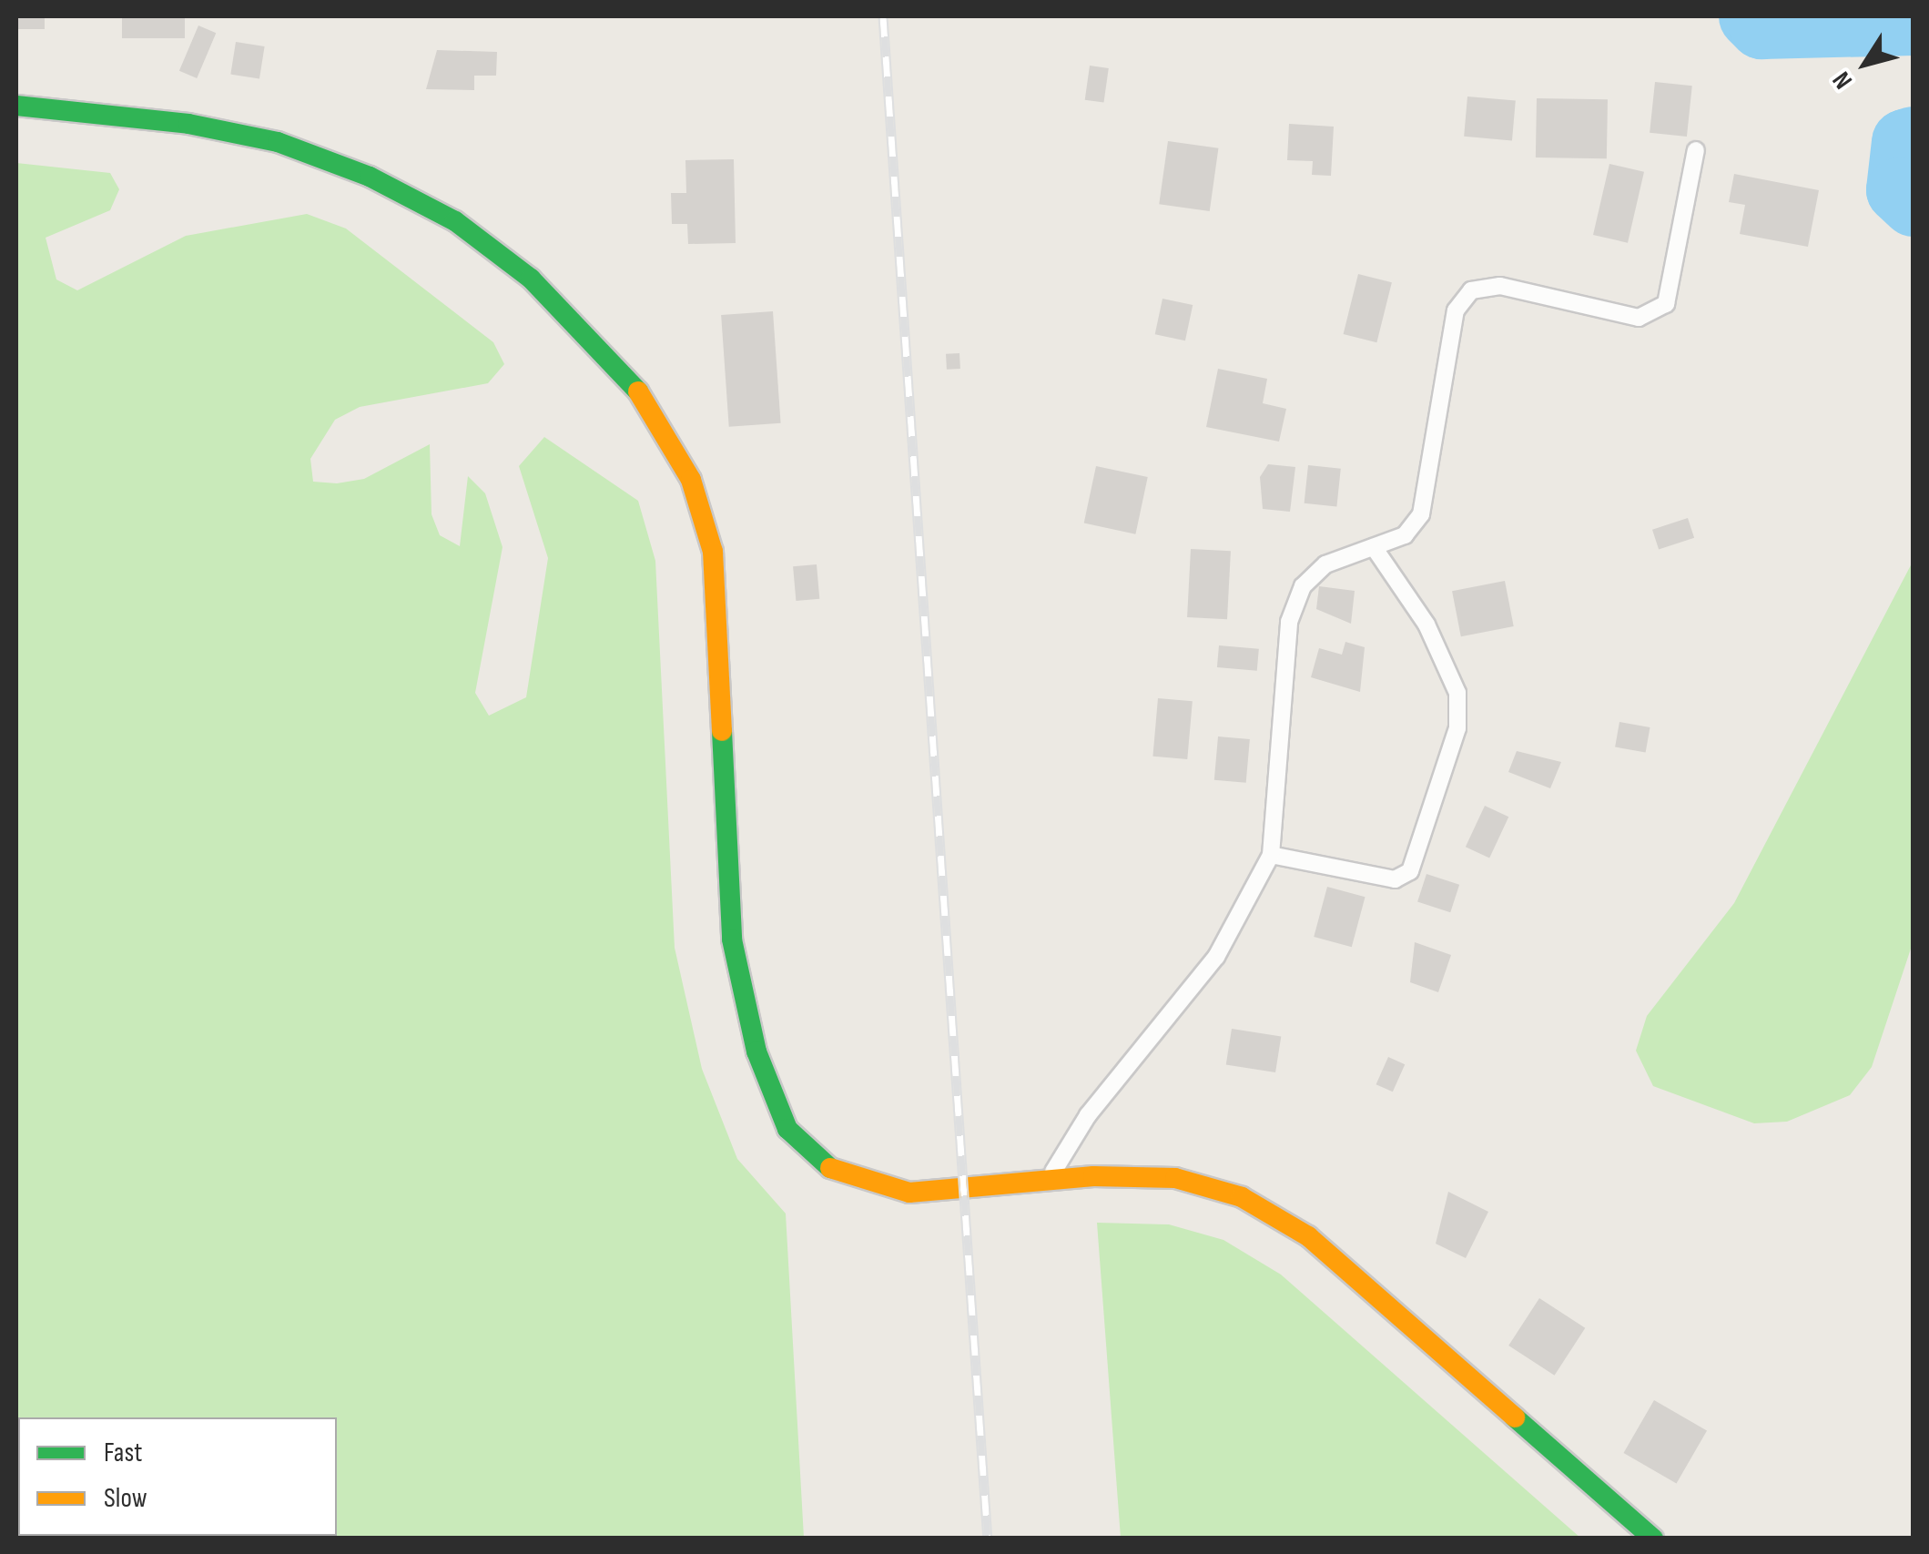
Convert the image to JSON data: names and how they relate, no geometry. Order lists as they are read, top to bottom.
{
  "legend": ["Fast", "Slow"],
  "north": "bottom left"
}
